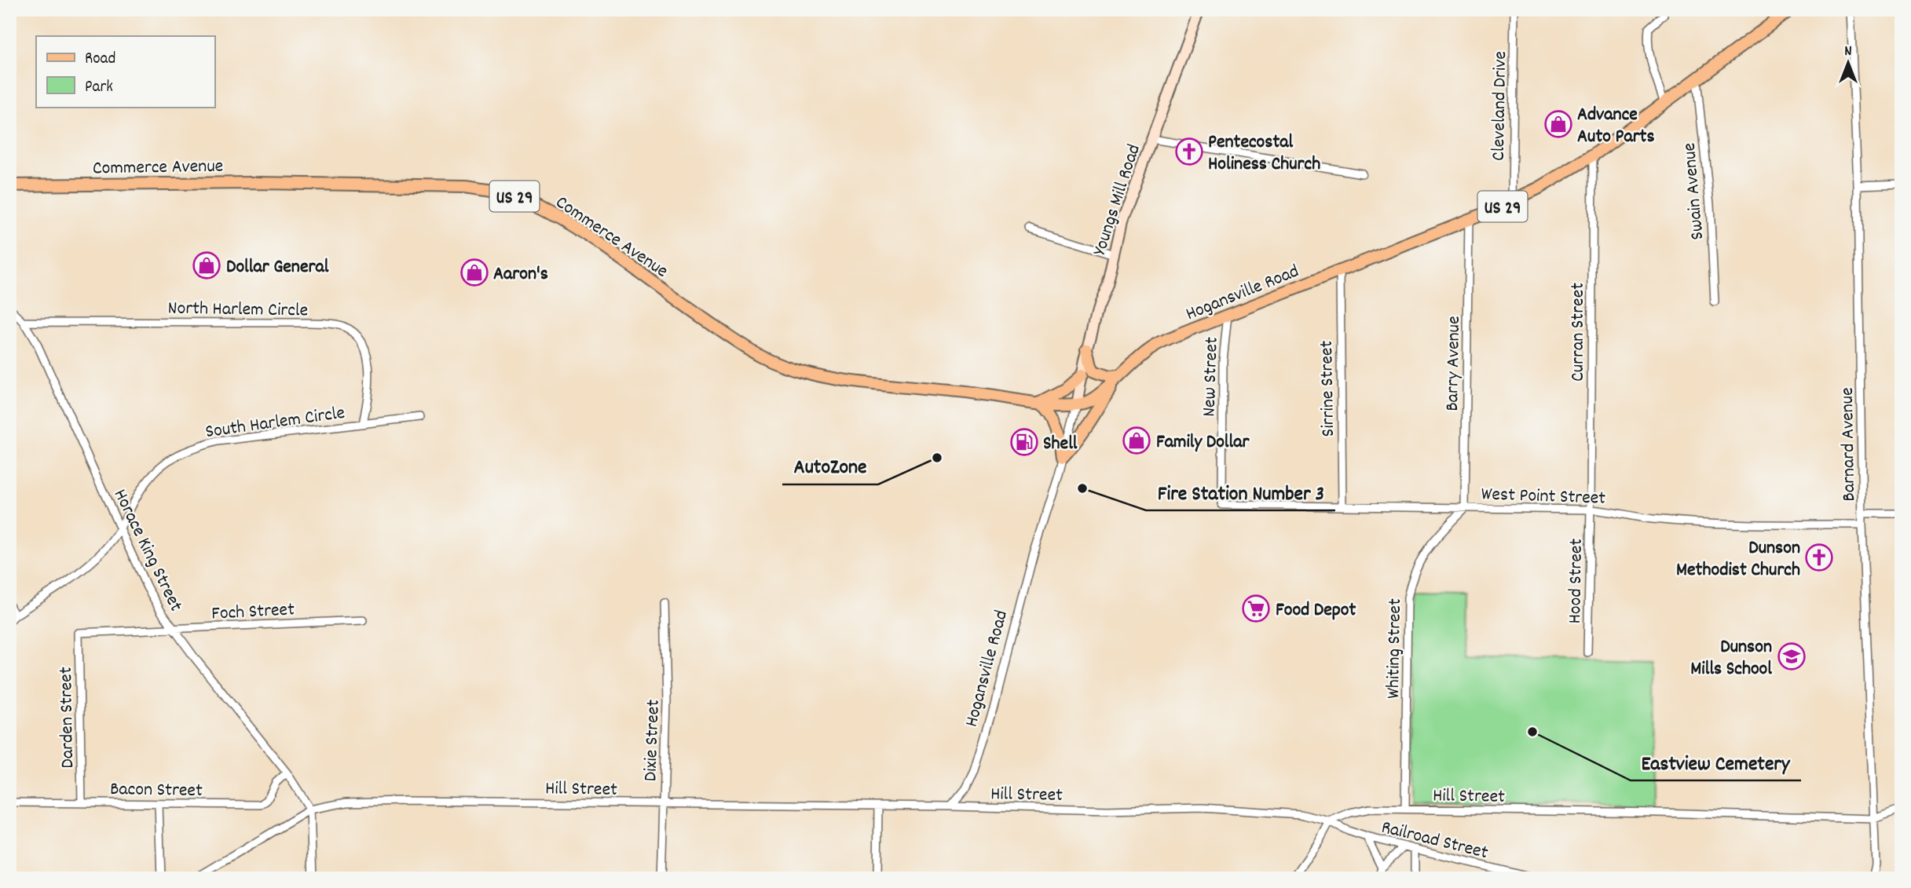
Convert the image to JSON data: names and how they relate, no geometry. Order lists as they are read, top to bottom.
{
  "streets": {
    "main road": ["Commerce Avenue", "US 29", "Hogansville Road"],
    "street": [
      "Cleveland Drive",
      "Swain Avenue",
      "Youngs Mill Road",
      "North Harlem Circle",
      "Curran Street",
      "Barry Avenue",
      "New Street",
      "Sirrine Street",
      "South Harlem Circle",
      "Barnard Avenue",
      "West Point Street",
      "Horace King Street",
      "Hood Street",
      "Foch Street",
      "Whiting Street",
      "Darden Street",
      "Dixie Street",
      "Hill Street",
      "Bacon Street",
      "Railroad Street"
    ]
  },
  "crossings": [
    ["Cleveland Drive", "Hogansville Road"],
    ["Commerce Avenue", "Youngs Mill Road"],
    ["Commerce Avenue", "Hogansville Road"],
    ["Swain Avenue", "Hogansville Road"],
    ["Youngs Mill Road", "Hogansville Road"],
    ["Hogansville Road", "Curran Street"],
    ["Hogansville Road", "Barry Avenue"],
    ["Hogansville Road", "New Street"],
    ["Hogansville Road", "Sirrine Street"],
    ["Hogansville Road", "Hill Street"],
    ["North Harlem Circle", "South Harlem Circle"],
    ["North Harlem Circle", "Horace King Street"],
    ["Curran Street", "West Point Street"],
    ["Curran Street", "Hood Street"],
    ["Barry Avenue", "West Point Street"],
    ["Barry Avenue", "Whiting Street"],
    ["New Street", "West Point Street"],
    ["Sirrine Street", "West Point Street"],
    ["South Harlem Circle", "Horace King Street"],
    ["Barnard Avenue", "West Point Street"],
    ["Barnard Avenue", "Hill Street"],
    ["West Point Street", "Hood Street"],
    ["West Point Street", "Whiting Street"],
    ["Horace King Street", "Foch Street"],
    ["Horace King Street", "Hill Street"],
    ["Horace King Street", "Bacon Street"],
    ["Foch Street", "Darden Street"],
    ["Whiting Street", "Hill Street"],
    ["Darden Street", "Bacon Street"],
    ["Dixie Street", "Hill Street"],
    ["Hill Street", "Railroad Street"]
  ],
  "places": {
    "shop": [
      "Advance Auto Parts",
      "Dollar General",
      "Aaron's",
      "Family Dollar"
    ],
    "church": ["Pentecostal Holiness Church", "Dunson Methodist Church"],
    "fuel station": ["Shell"],
    "other": ["AutoZone", "Fire Station Number 3", "Eastview Cemetery"],
    "supermarket": ["Food Depot"],
    "school or university": ["Dunson Mills School"]
  },
  "legend": ["Road", "Park"],
  "north": "top"
}
